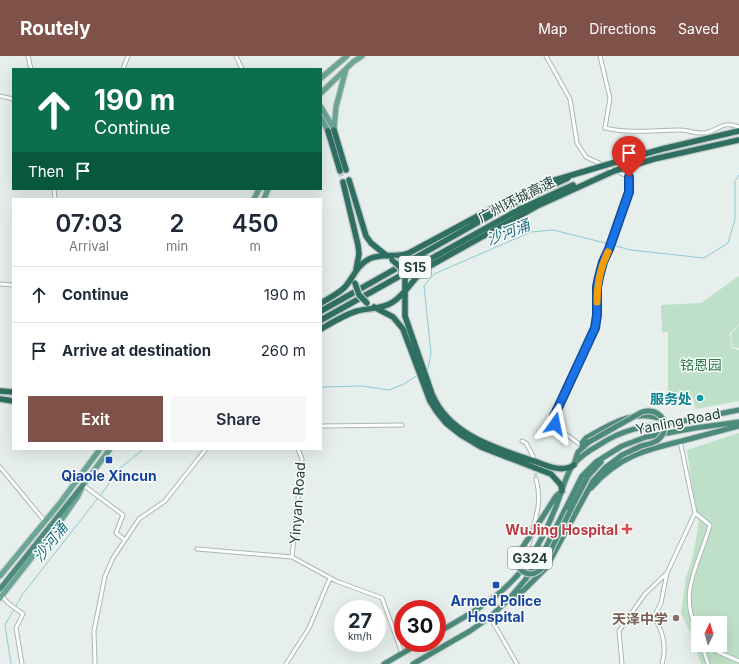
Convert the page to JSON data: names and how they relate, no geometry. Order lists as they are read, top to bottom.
{
  "streets": {
    "highway": [
      "广州环城高速",
      "S15",
      "Yanling Road",
      "G324"
    ],
    "street": ["Yinyan Road"]
  },
  "water": ["沙河涌"],
  "parks": ["铭恩园"],
  "places": {
    "other": ["服务处", "天泽中学"],
    "transit": ["Qiaole Xincun", "Armed Police Hospital"],
    "health": ["WuJing Hospital"]
  },
  "north": "top",
  "page": {
    "header": "Routely",
    "nav": ["Map", "Directions", "Saved"],
    "turn": ["190 m", "Continue"],
    "then": "Then",
    "eta": [
      "07:03",
      "Arrival",
      "2",
      "min",
      "450",
      "m"
    ],
    "list": [
      {
        "name": "Continue",
        "value": "190 m"
      },
      {
        "name": "Arrive at destination",
        "value": "260 m"
      }
    ],
    "buttons": ["Exit", "Share"],
    "speed": "27 km/h",
    "limit": "30"
  }
}
